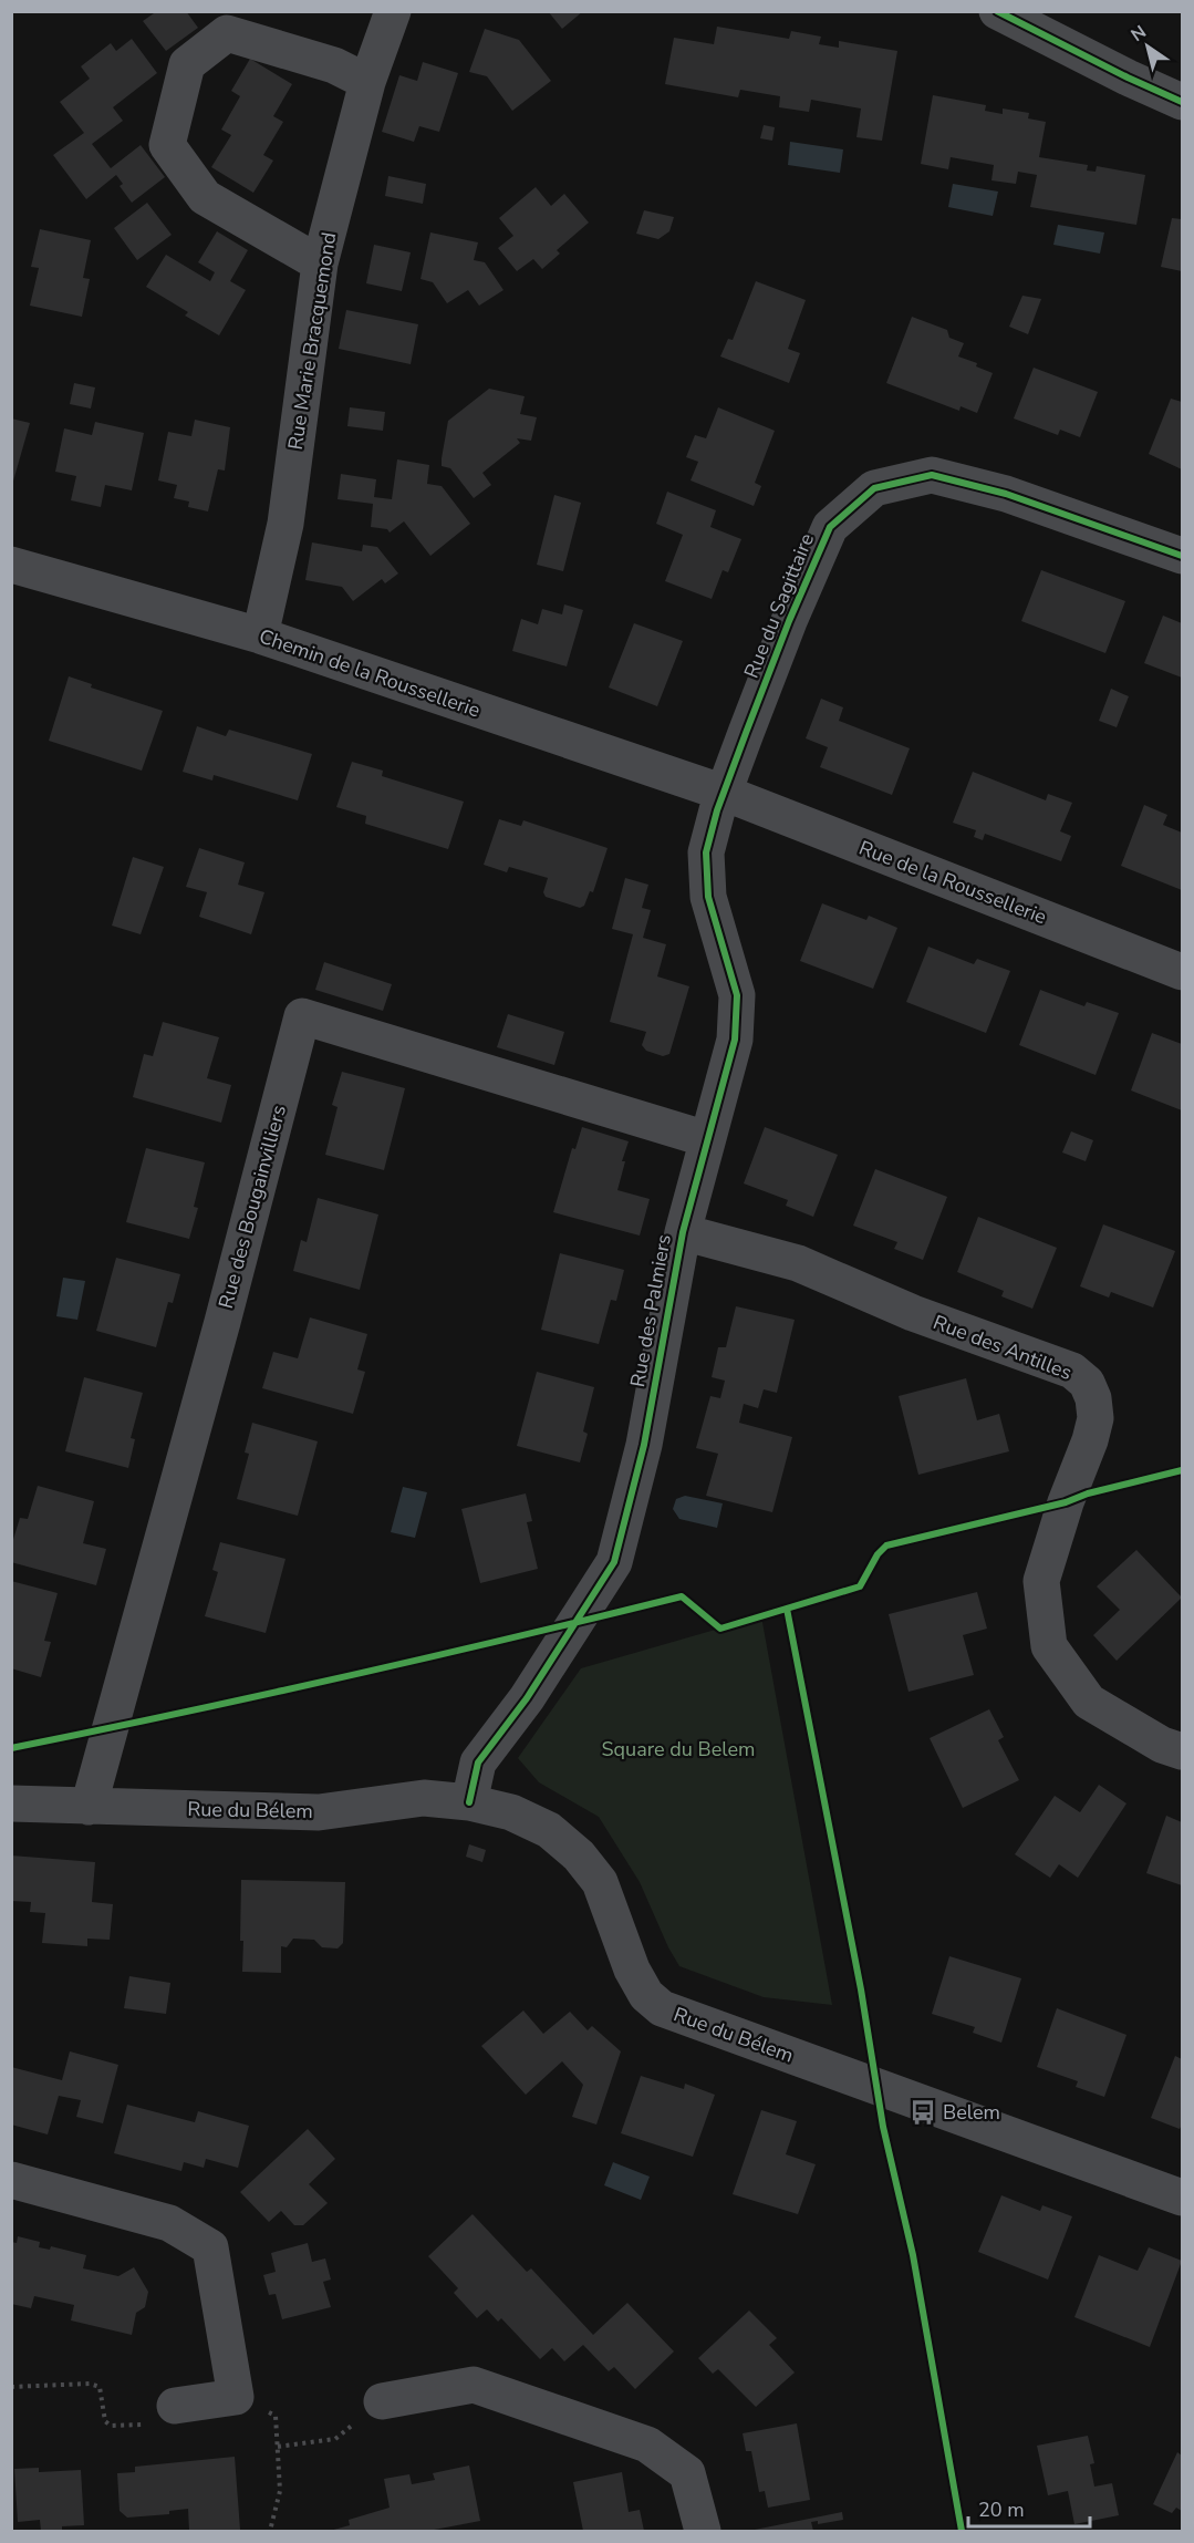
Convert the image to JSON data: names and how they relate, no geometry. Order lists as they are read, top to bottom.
{
  "streets": {
    "street": [
      "Rue Marie Bracquemond",
      "Rue du Sagittaire",
      "Chemin de la Roussellerie",
      "Rue de la Roussellerie",
      "Rue des Bougainvilliers",
      "Rue des Palmiers",
      "Rue des Antilles",
      "Rue du Bélem"
    ]
  },
  "crossings": [
    ["Rue Marie Bracquemond", "Chemin de la Roussellerie"],
    ["Rue du Sagittaire", "Chemin de la Roussellerie"],
    ["Rue du Sagittaire", "Rue de la Roussellerie"],
    ["Rue du Sagittaire", "Rue des Palmiers"],
    ["Chemin de la Roussellerie", "Rue de la Roussellerie"],
    ["Chemin de la Roussellerie", "Rue des Palmiers"],
    ["Rue de la Roussellerie", "Rue des Palmiers"],
    ["Rue des Bougainvilliers", "Rue des Palmiers"],
    ["Rue des Bougainvilliers", "Rue du Bélem"],
    ["Rue des Palmiers", "Rue des Antilles"],
    ["Rue des Palmiers", "Rue du Bélem"]
  ],
  "parks": ["Square du Belem"],
  "places": {
    "bus stop": ["Belem"]
  },
  "scale_bar": "20 m",
  "north": "top left"
}
